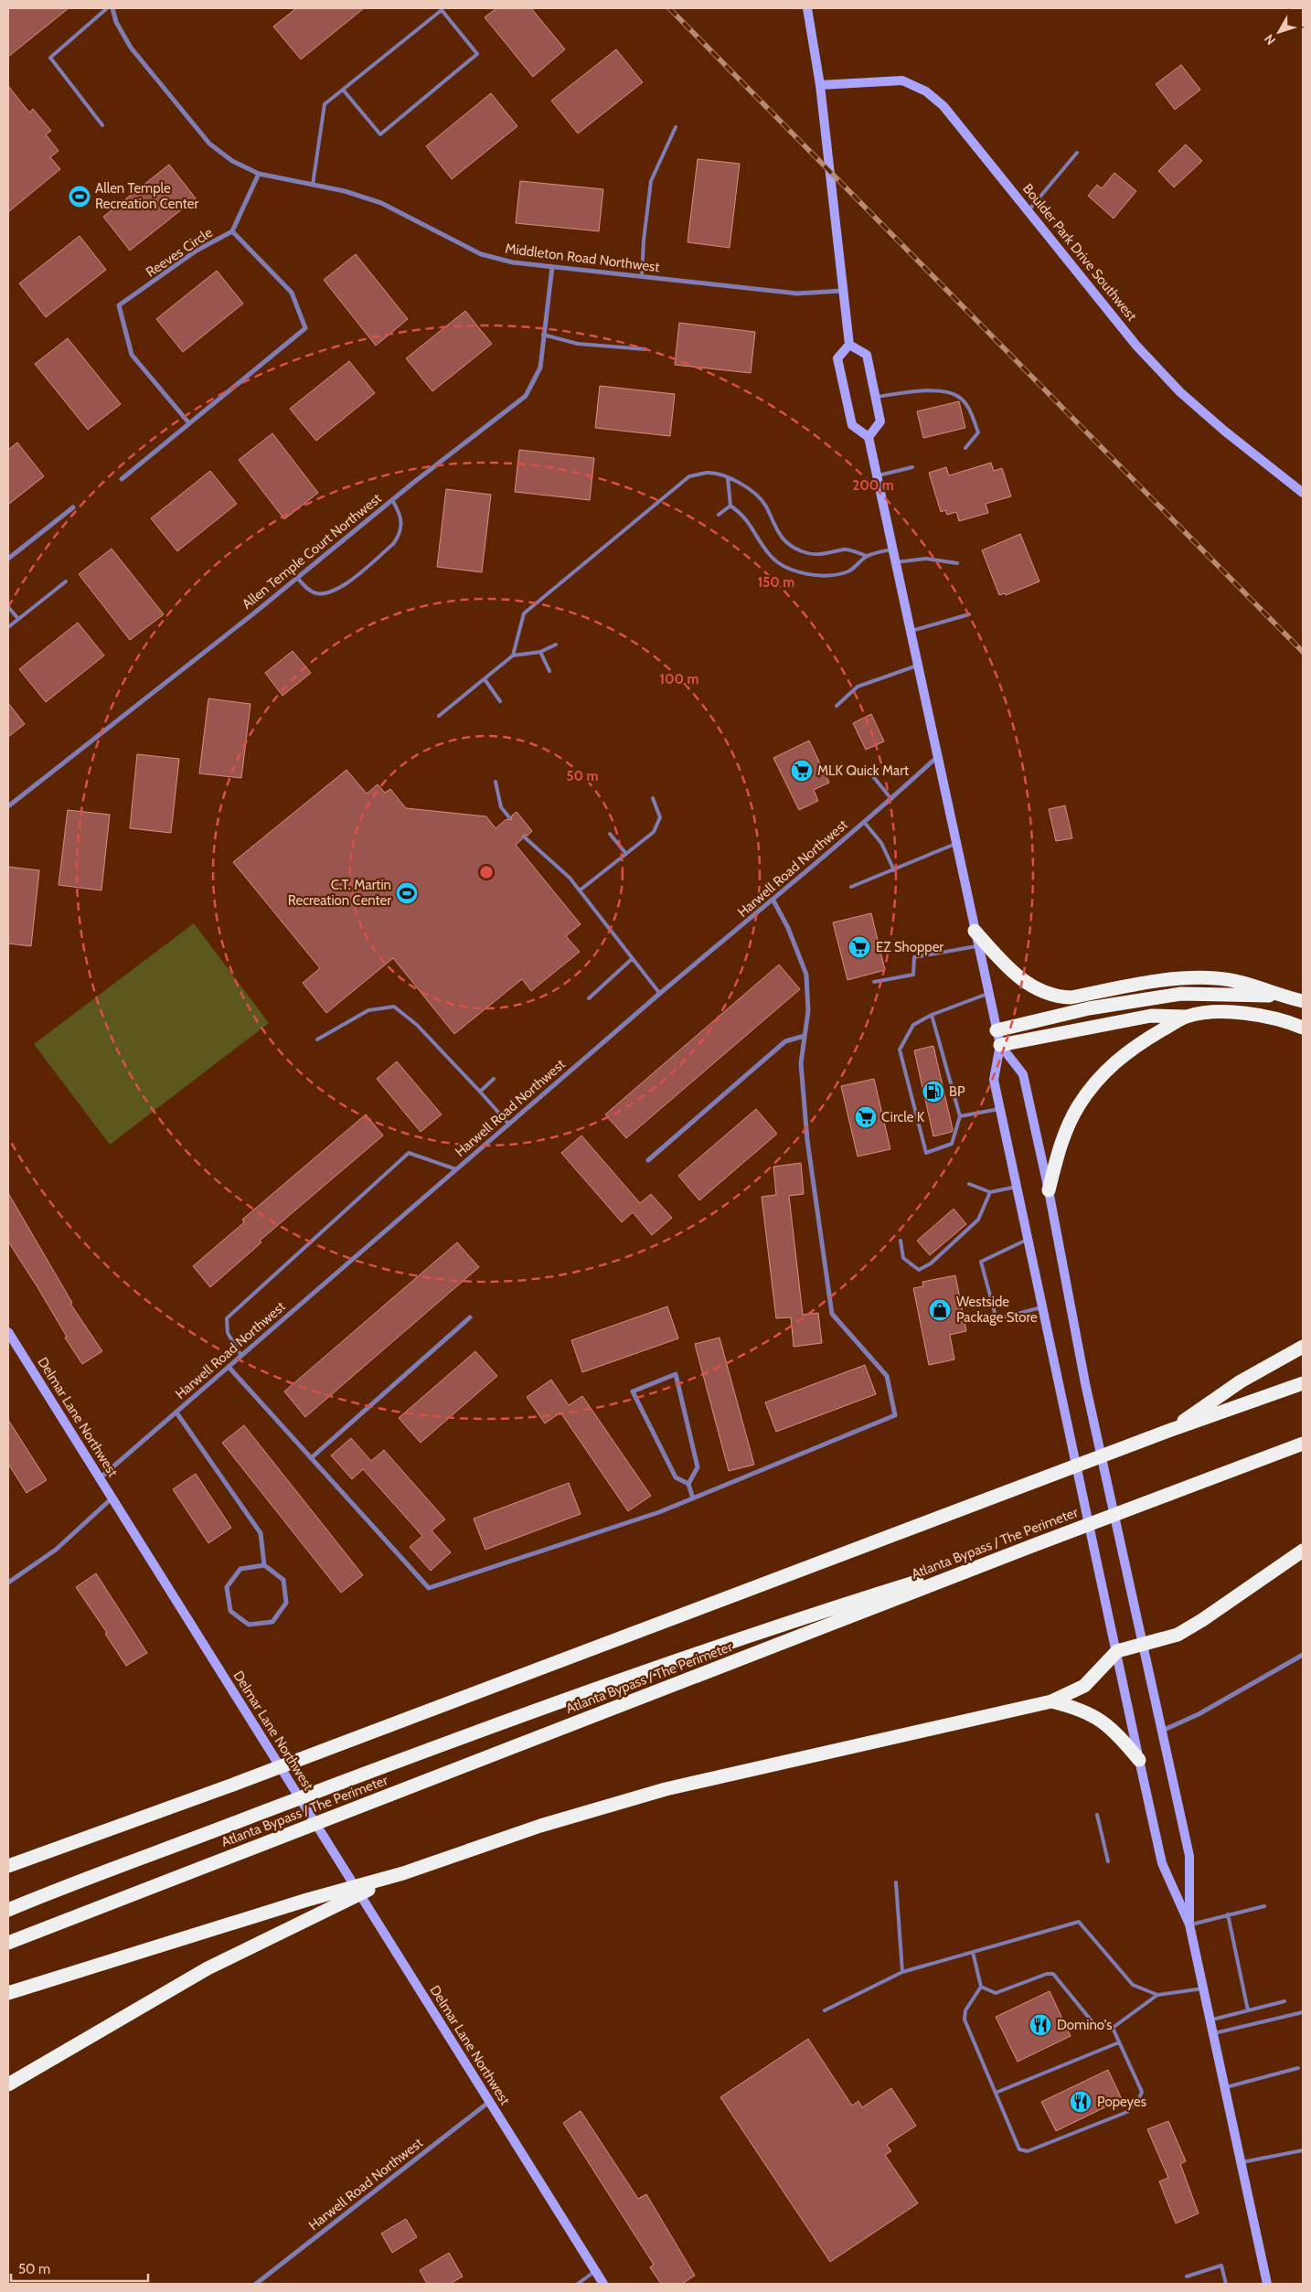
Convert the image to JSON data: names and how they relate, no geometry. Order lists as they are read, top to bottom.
{
  "streets": {
    "highway": ["Atlanta Bypass / The Perimeter"],
    "main road": ["Boulder Park Drive Southwest", "Delmar Lane Northwest"],
    "street": [
      "Reeves Circle",
      "Middleton Road Northwest",
      "Allen Temple Court Northwest",
      "Harwell Road Northwest"
    ]
  },
  "crossings": [
    ["Middleton Road Northwest", "Allen Temple Court Northwest"],
    ["Harwell Road Northwest", "Delmar Lane Northwest"]
  ],
  "places": {
    "sports": ["Allen Temple Recreation Center", "C.T. Martin Recreation Center"],
    "supermarket": ["MLK Quick Mart", "EZ Shopper", "Circle K"],
    "fuel station": ["BP"],
    "shop": ["Westside Package Store"],
    "restaurant": ["Domino's", "Popeyes"]
  },
  "scale_bar": "50 m",
  "north": "bottom left",
  "rings": [
    "200 m",
    "150 m",
    "100 m",
    "50 m"
  ]
}
